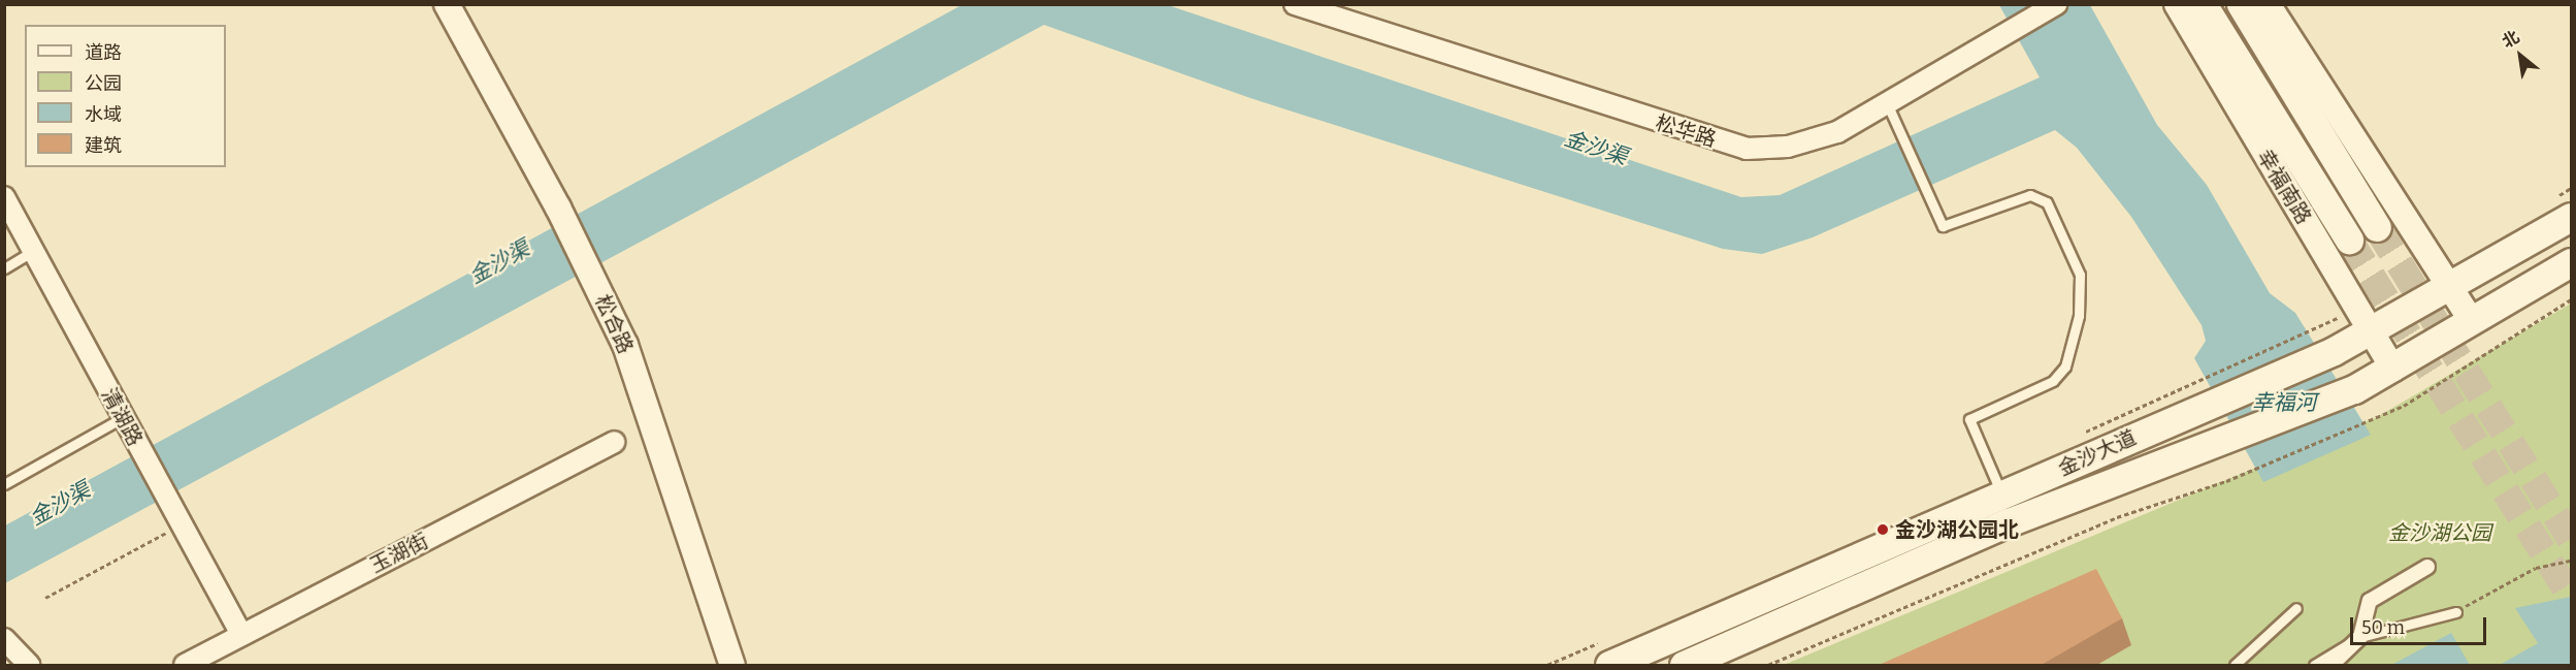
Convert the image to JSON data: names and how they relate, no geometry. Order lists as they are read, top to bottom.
{
  "streets": {
    "main road": ["幸福南路", "金沙大道"],
    "street": [
      "松华路",
      "松合路",
      "清湖路",
      "玉湖街"
    ]
  },
  "crossings": [
    ["幸福南路", "金沙大道"],
    ["清湖路", "玉湖街"]
  ],
  "water": ["金沙渠", "幸福河"],
  "parks": ["金沙湖公园"],
  "places": ["金沙湖公园北"],
  "legend": [
    "道路",
    "公园",
    "水域",
    "建筑"
  ],
  "scale_bar": "50 m",
  "north": "top left"
}
